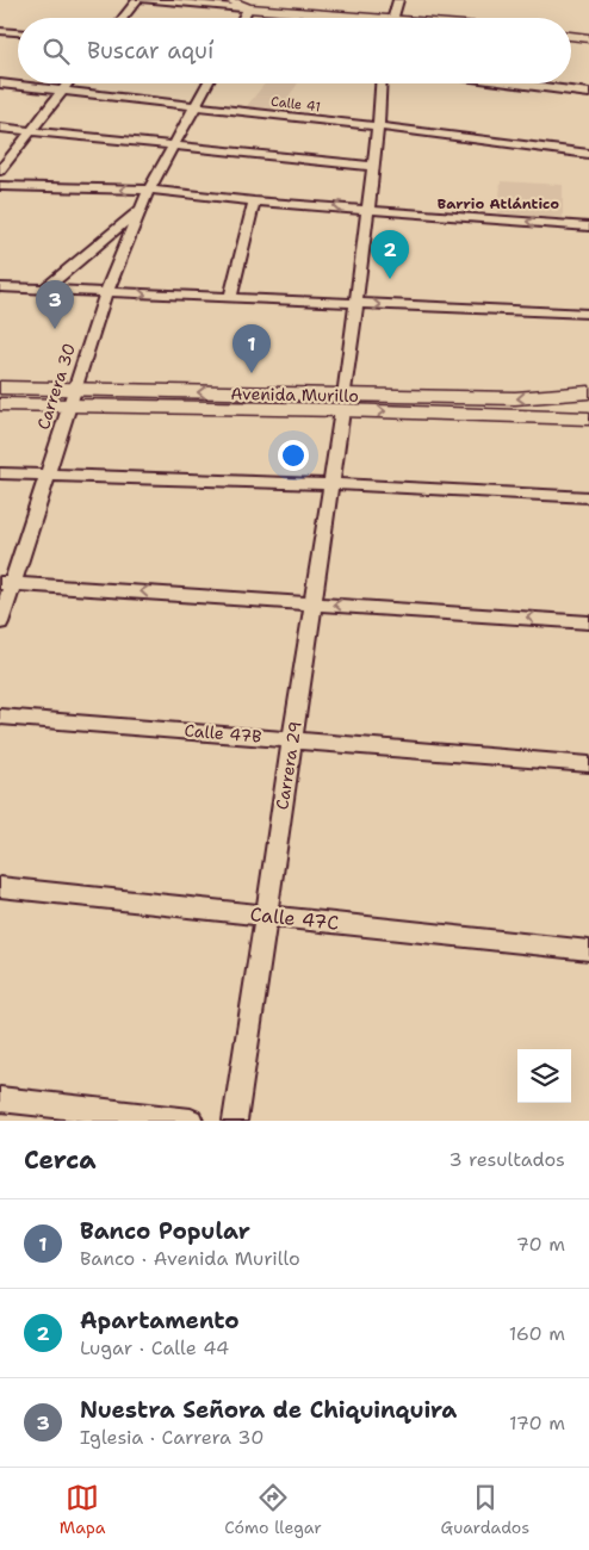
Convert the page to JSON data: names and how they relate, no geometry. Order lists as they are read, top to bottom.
{
  "streets": {
    "main road": ["Avenida Murillo"],
    "street": [
      "Calle 41",
      "Carrera 30",
      "Calle 47B",
      "Carrera 29",
      "Calle 47C"
    ]
  },
  "crossings": [
    ["Calle 41", "Carrera 30"],
    ["Calle 41", "Carrera 29"],
    ["Carrera 30", "Avenida Murillo"],
    ["Avenida Murillo", "Carrera 29"],
    ["Calle 47B", "Carrera 29"],
    ["Carrera 29", "Calle 47C"]
  ],
  "districts": ["Barrio Atlántico"],
  "page": {
    "search": "Buscar aquí",
    "pins": ["2", "3", "1"],
    "heading": ["Cerca", "3 resultados"],
    "list": [
      {
        "mark": "1",
        "name": "Banco Popular",
        "note": "Banco · Avenida Murillo",
        "value": "70 m"
      },
      {
        "mark": "2",
        "name": "Apartamento",
        "note": "Lugar · Calle 44",
        "value": "160 m"
      },
      {
        "mark": "3",
        "name": "Nuestra Señora de Chiquinquira",
        "note": "Iglesia · Carrera 30",
        "value": "170 m"
      }
    ],
    "nav": ["Mapa", "Cómo llegar", "Guardados"]
  }
}
